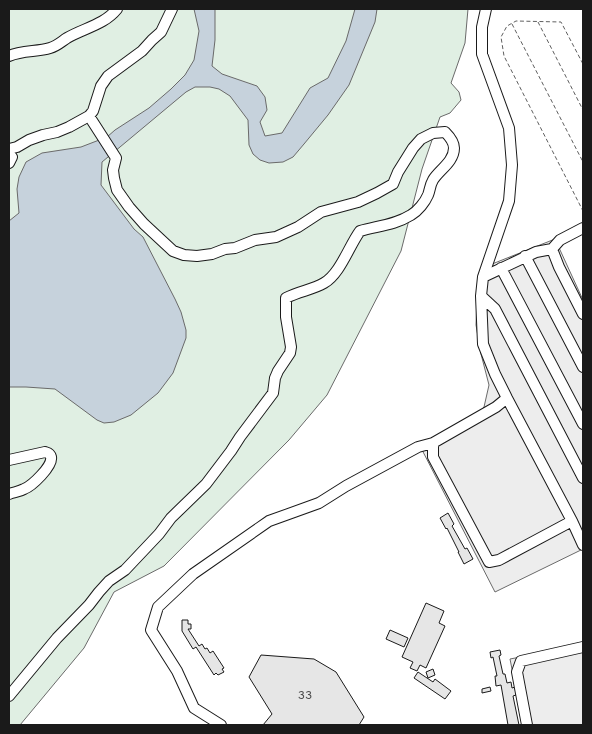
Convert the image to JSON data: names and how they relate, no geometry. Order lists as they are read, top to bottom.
{
  "house_numbers": ["33"]
}
